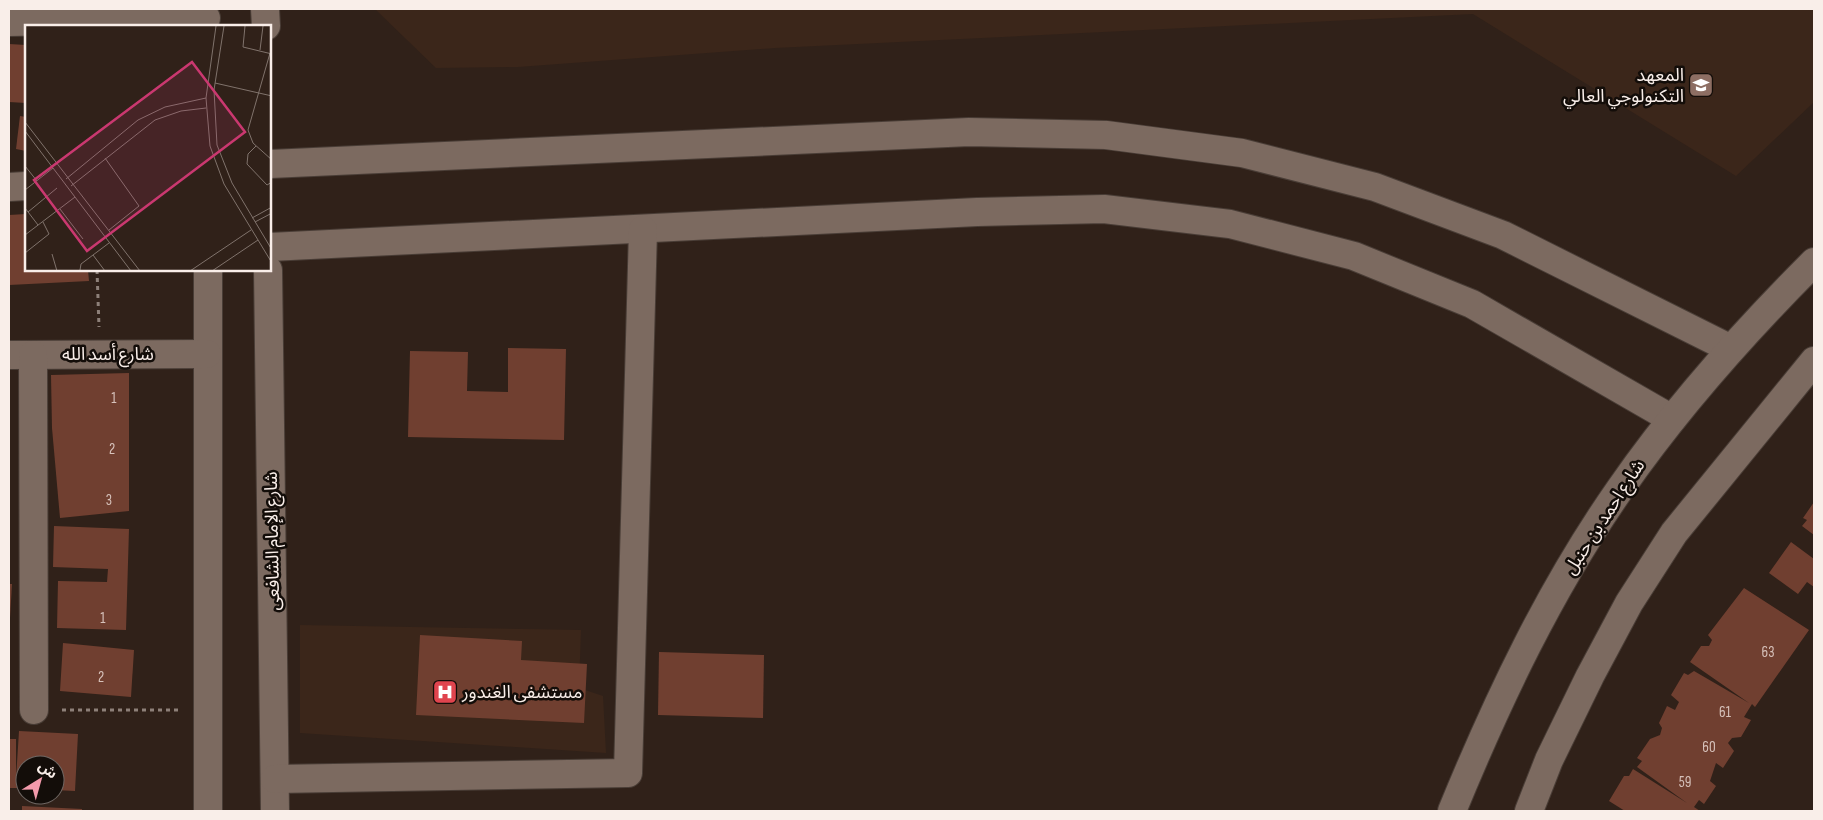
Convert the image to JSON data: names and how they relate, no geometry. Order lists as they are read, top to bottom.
{
  "streets": {
    "street": ["شارع أسد الله", "شارع احمد بن حنبل", "شارع الإمام الشافعى"]
  },
  "places": {
    "school or university": ["المعهد التكنولوجي العالي"],
    "hospital": ["مستشفى الغندور"]
  },
  "house_numbers": [
    "1",
    "2",
    "3",
    "1",
    "63",
    "2",
    "61",
    "60",
    "59"
  ],
  "north": "top right"
}
